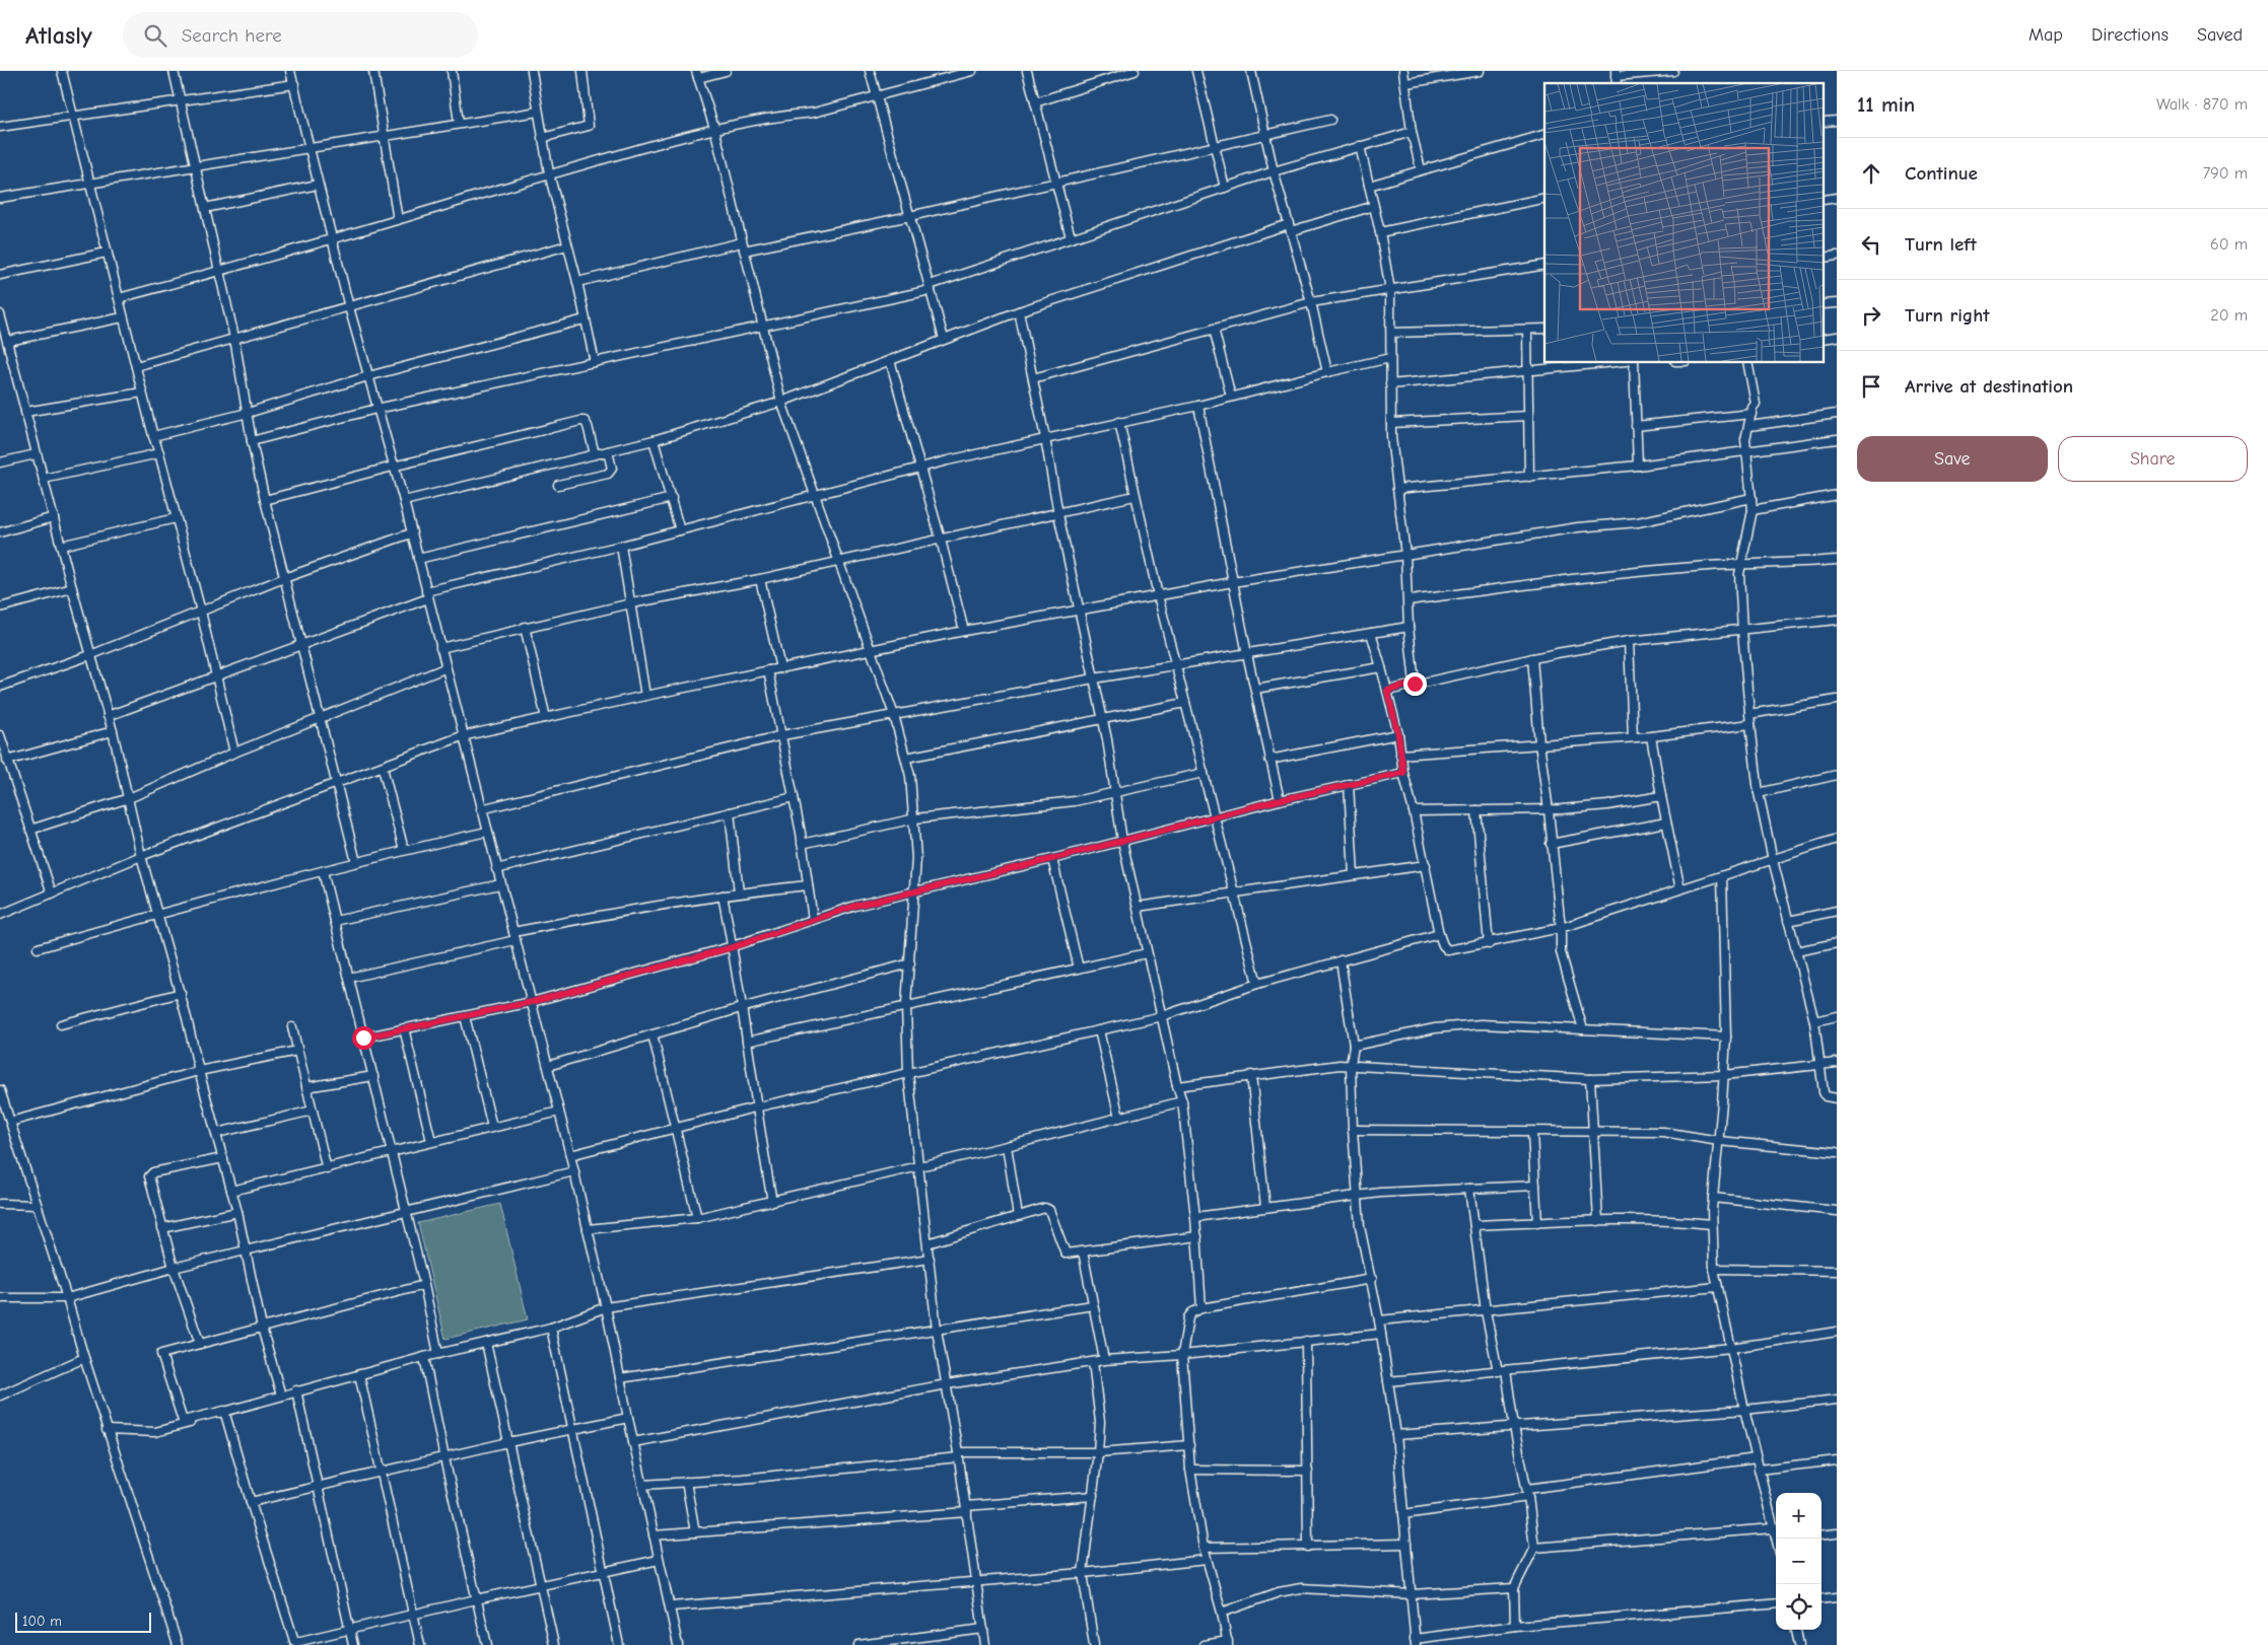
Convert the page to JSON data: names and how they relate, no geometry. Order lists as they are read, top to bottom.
{
  "scale_bar": "100 m",
  "page": {
    "header": "Atlasly",
    "search": "Search here",
    "nav": ["Map", "Directions", "Saved"],
    "heading": ["11 min", "Walk · 870 m"],
    "list": [
      ["Continue", "790 m"],
      ["Turn left", "60 m"],
      ["Turn right", "20 m"],
      "Arrive at destination"
    ],
    "buttons": ["Save", "Share"],
    "map_buttons": ["+", "−"],
    "scale": "100 m"
  }
}
